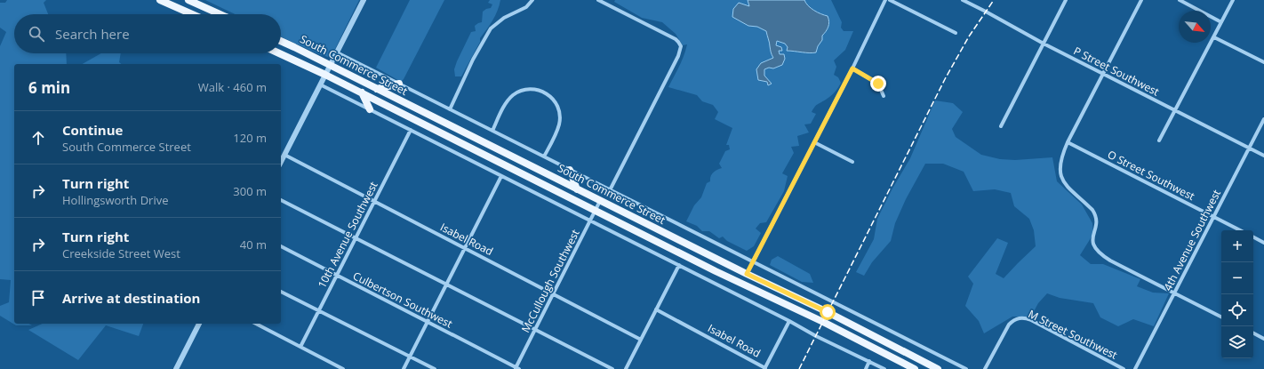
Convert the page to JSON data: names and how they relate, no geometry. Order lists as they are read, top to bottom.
{
  "streets": {
    "main road": ["South Commerce Street"],
    "street": [
      "P Street Southwest",
      "O Street Southwest",
      "10th Avenue Southwest",
      "Isabel Road",
      "4th Avenue Southwest",
      "McCullough Southwest",
      "Culbertson Southwest",
      "M Street Southwest"
    ]
  },
  "crossings": [
    ["South Commerce Street", "McCullough Southwest"],
    ["P Street Southwest", "4th Avenue Southwest"],
    ["O Street Southwest", "4th Avenue Southwest"],
    ["10th Avenue Southwest", "Isabel Road"],
    ["10th Avenue Southwest", "Culbertson Southwest"],
    ["Isabel Road", "McCullough Southwest"],
    ["McCullough Southwest", "Culbertson Southwest"]
  ],
  "north": "bottom right",
  "page": {
    "search": "Search here",
    "heading": ["6 min", "Walk · 460 m"],
    "list": [
      ["Continue", "South Commerce Street", "120 m"],
      ["Turn right", "Hollingsworth Drive", "300 m"],
      ["Turn right", "Creekside Street West", "40 m"],
      "Arrive at destination"
    ],
    "map_buttons": ["+", "−"]
  }
}
